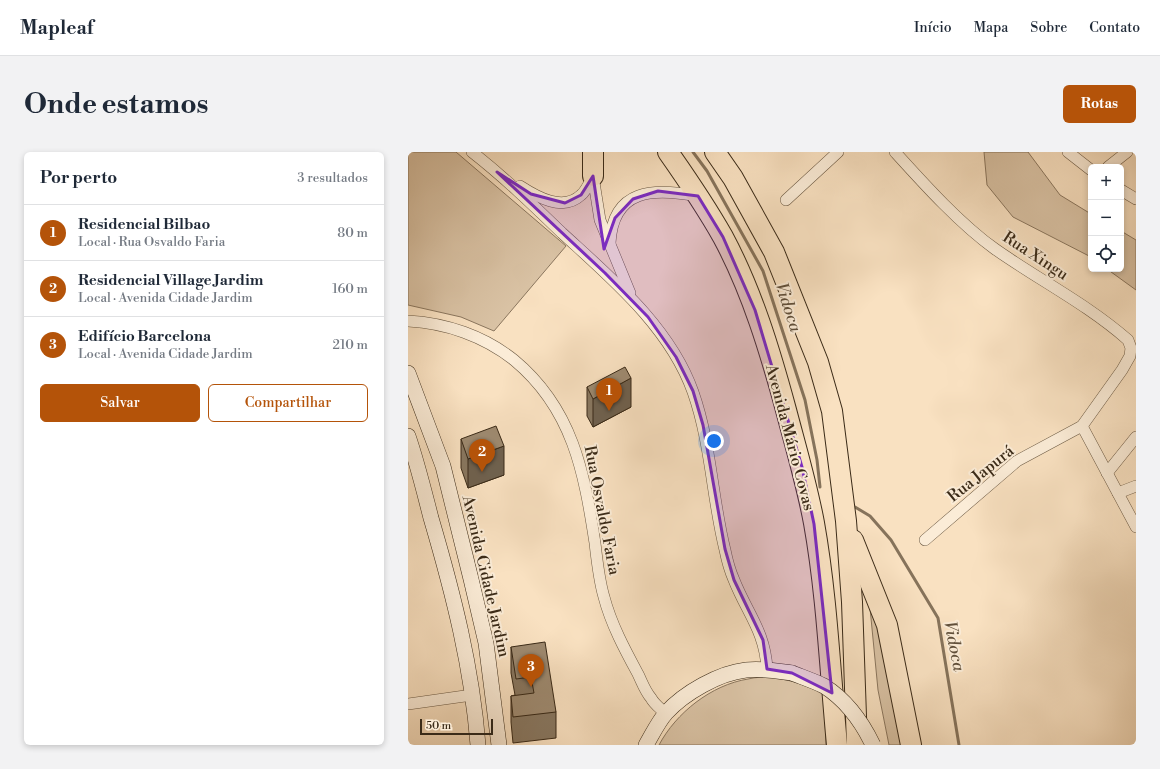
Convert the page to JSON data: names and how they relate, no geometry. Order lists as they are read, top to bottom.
{
  "streets": {
    "highway": ["Avenida Mário Covas"],
    "main road": ["Avenida Cidade Jardim"],
    "street": ["Rua Xingu", "Rua Japurá", "Rua Osvaldo Faria"]
  },
  "crossings": [
    ["Rua Xingu", "Rua Japurá"]
  ],
  "water": ["Vidoca"],
  "scale_bar": "50 m",
  "page": {
    "header": "Mapleaf",
    "nav": [
      "Início",
      "Mapa",
      "Sobre",
      "Contato"
    ],
    "buttons": [
      "Rotas",
      ["Salvar", "Compartilhar"]
    ],
    "title": "Onde estamos",
    "heading": ["Por perto", "3 resultados"],
    "map_buttons": ["+", "−"],
    "list": [
      {
        "mark": "1",
        "name": "Residencial Bilbao",
        "note": "Local · Rua Osvaldo Faria",
        "value": "80 m"
      },
      {
        "mark": "2",
        "name": "Residencial Village Jardim",
        "note": "Local · Avenida Cidade Jardim",
        "value": "160 m"
      },
      {
        "mark": "3",
        "name": "Edifício Barcelona",
        "note": "Local · Avenida Cidade Jardim",
        "value": "210 m"
      }
    ],
    "pins": ["1", "2", "3"],
    "scale": "50 m"
  }
}
